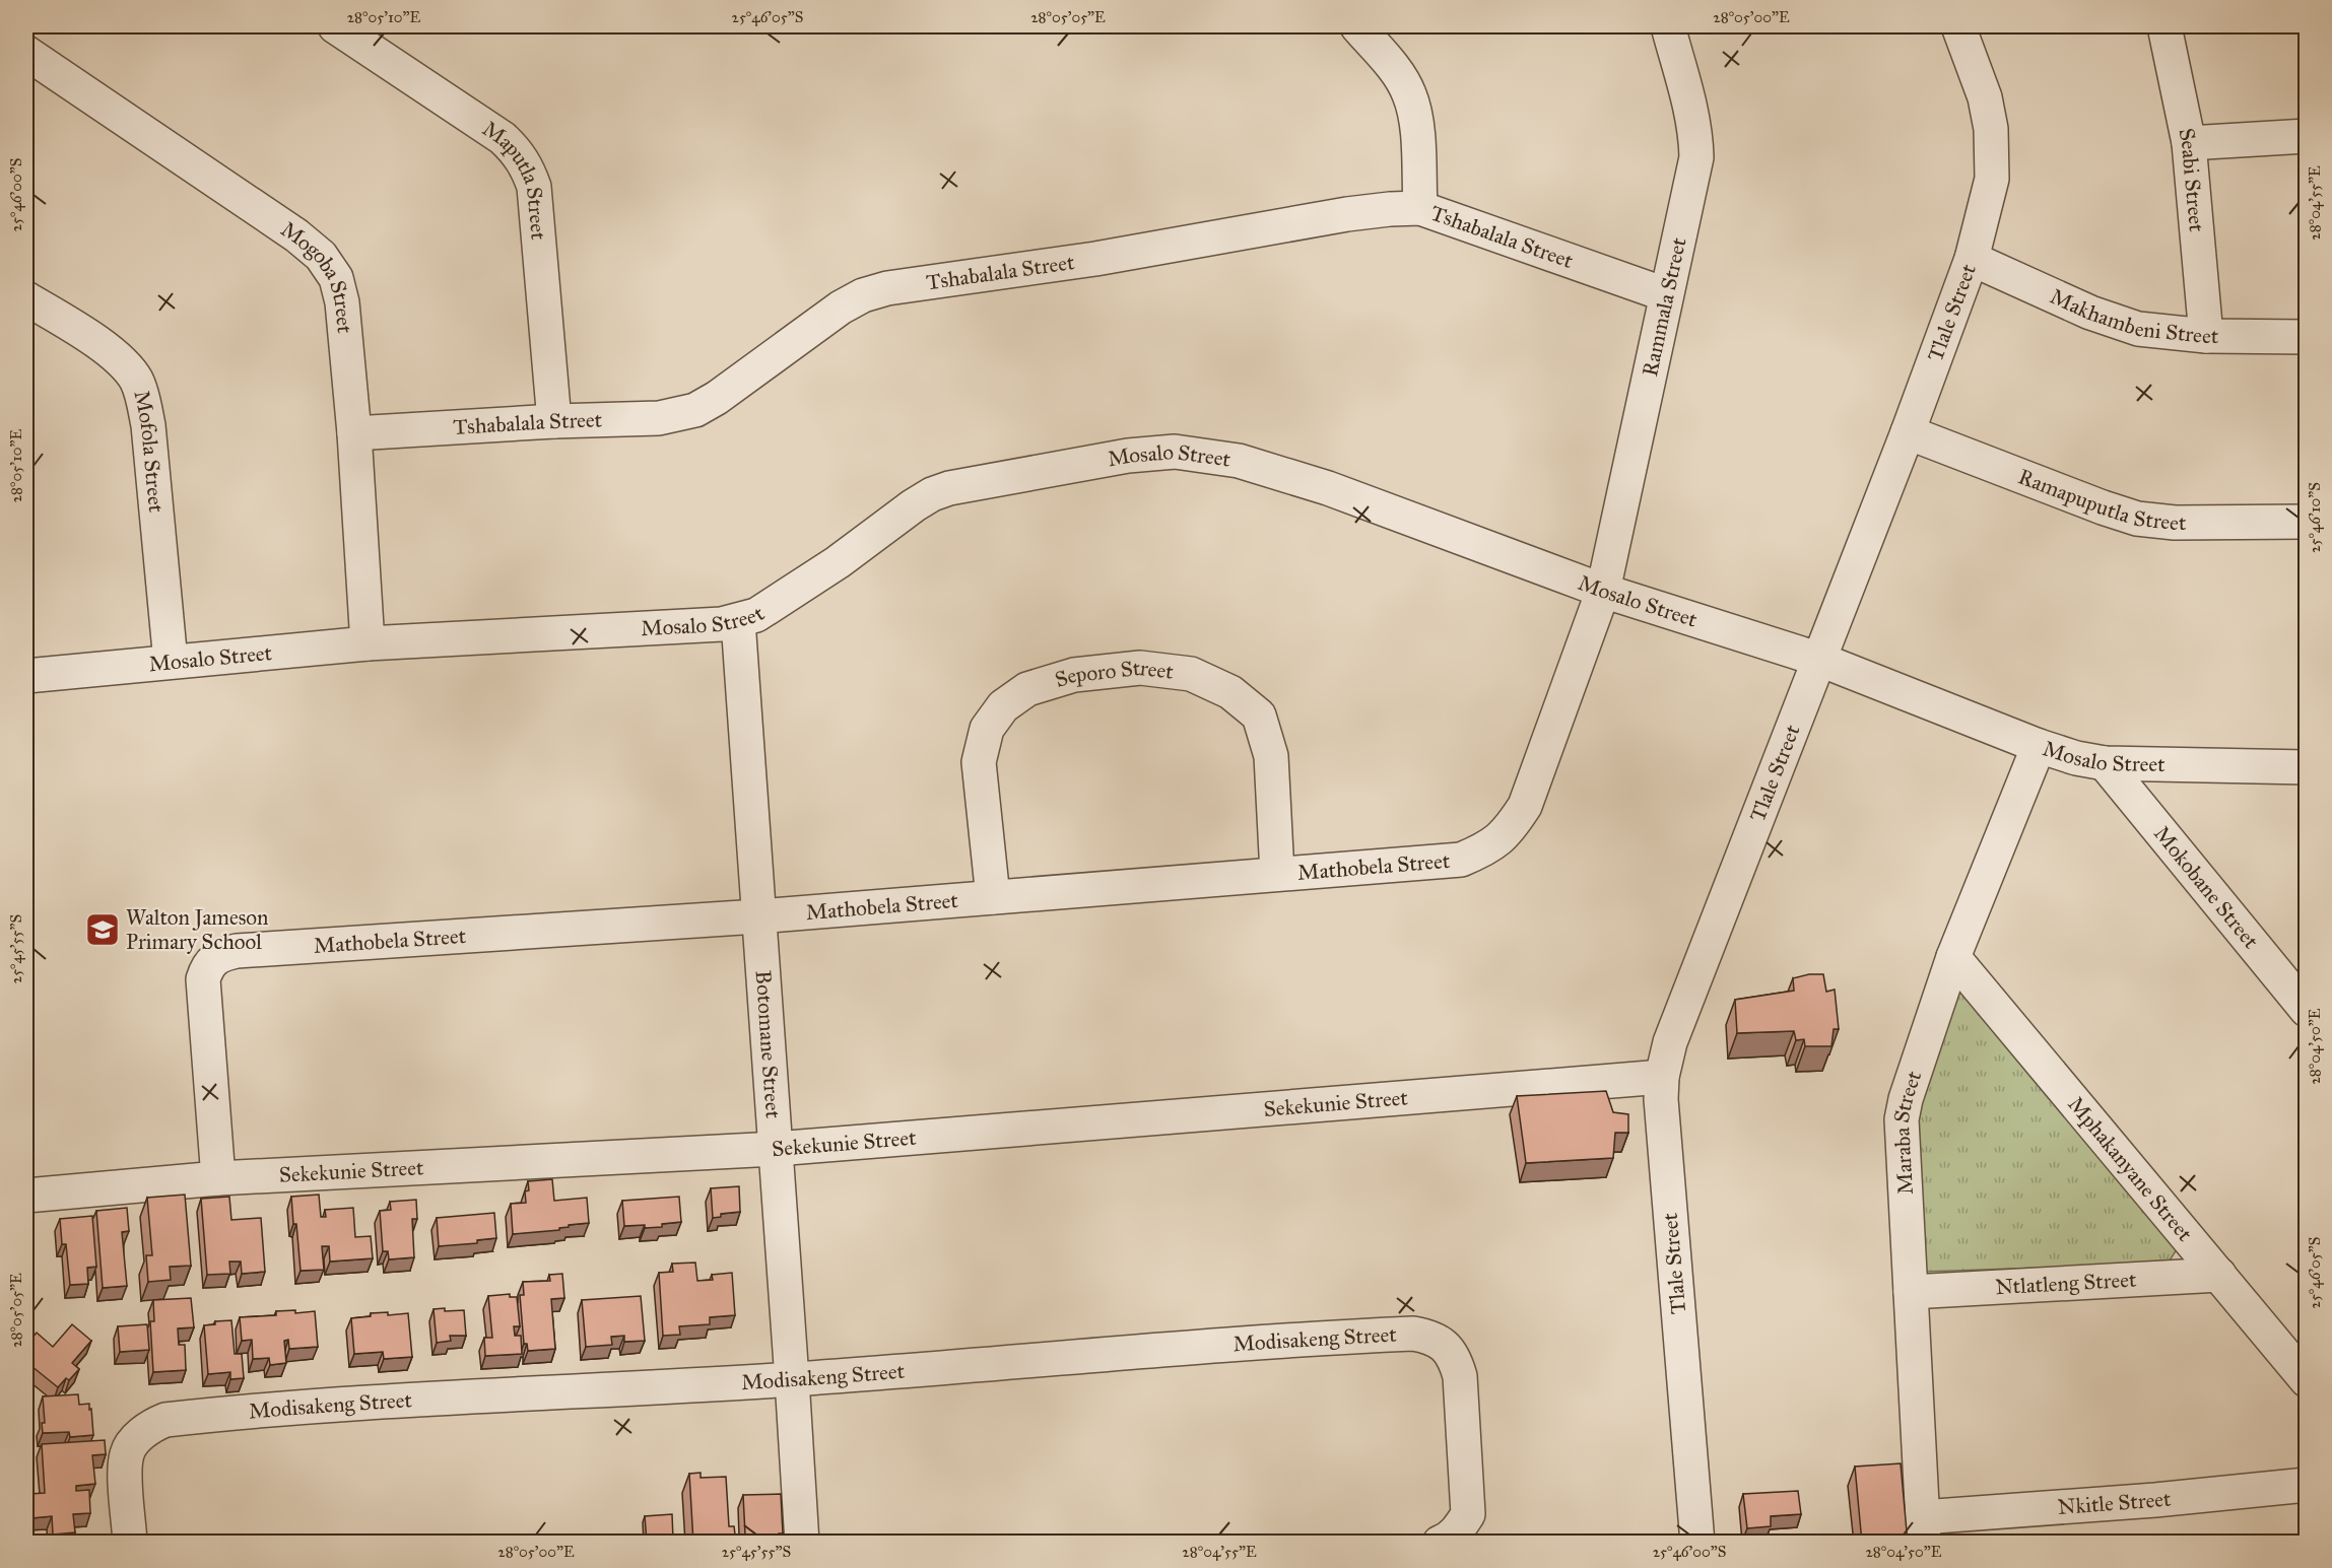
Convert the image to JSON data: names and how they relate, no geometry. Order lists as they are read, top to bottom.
{
  "streets": {
    "street": [
      "Seabi Street",
      "Maputla Street",
      "Tshabalala Street",
      "Mogoba Street",
      "Rammala Street",
      "Tlale Street",
      "Makhambeni Street",
      "Mofola Street",
      "Mosalo Street",
      "Ramapuputla Street",
      "Seporo Street",
      "Mathobela Street",
      "Mokobane Street",
      "Botomane Street",
      "Sekekunie Street",
      "Maraba Street",
      "Mphakanyane Street",
      "Ntlatleng Street",
      "Modisakeng Street",
      "Nkitle Street"
    ]
  },
  "crossings": [
    ["Seabi Street", "Makhambeni Street"],
    ["Maputla Street", "Tshabalala Street"],
    ["Tshabalala Street", "Mogoba Street"],
    ["Tshabalala Street", "Rammala Street"],
    ["Mogoba Street", "Mosalo Street"],
    ["Rammala Street", "Mosalo Street"],
    ["Rammala Street", "Mathobela Street"],
    ["Tlale Street", "Makhambeni Street"],
    ["Tlale Street", "Mosalo Street"],
    ["Tlale Street", "Ramapuputla Street"],
    ["Tlale Street", "Sekekunie Street"],
    ["Mofola Street", "Mosalo Street"],
    ["Mosalo Street", "Mathobela Street"],
    ["Mosalo Street", "Mokobane Street"],
    ["Mosalo Street", "Botomane Street"],
    ["Mosalo Street", "Maraba Street"],
    ["Seporo Street", "Mathobela Street"],
    ["Mathobela Street", "Botomane Street"],
    ["Mathobela Street", "Sekekunie Street"],
    ["Botomane Street", "Sekekunie Street"],
    ["Botomane Street", "Modisakeng Street"],
    ["Maraba Street", "Mphakanyane Street"],
    ["Maraba Street", "Ntlatleng Street"],
    ["Maraba Street", "Nkitle Street"],
    ["Mphakanyane Street", "Ntlatleng Street"]
  ],
  "places": {
    "school or university": ["Walton Jameson Primary School"]
  },
  "coordinates": [
    "28°05'10\"E",
    "25°46'05\"S",
    "28°05'05\"E",
    "28°05'00\"E",
    "25°46'00\"S",
    "28°04'55\"E",
    "25°46'10\"S",
    "25°45'55\"S",
    "28°04'50\"E"
  ]
}
